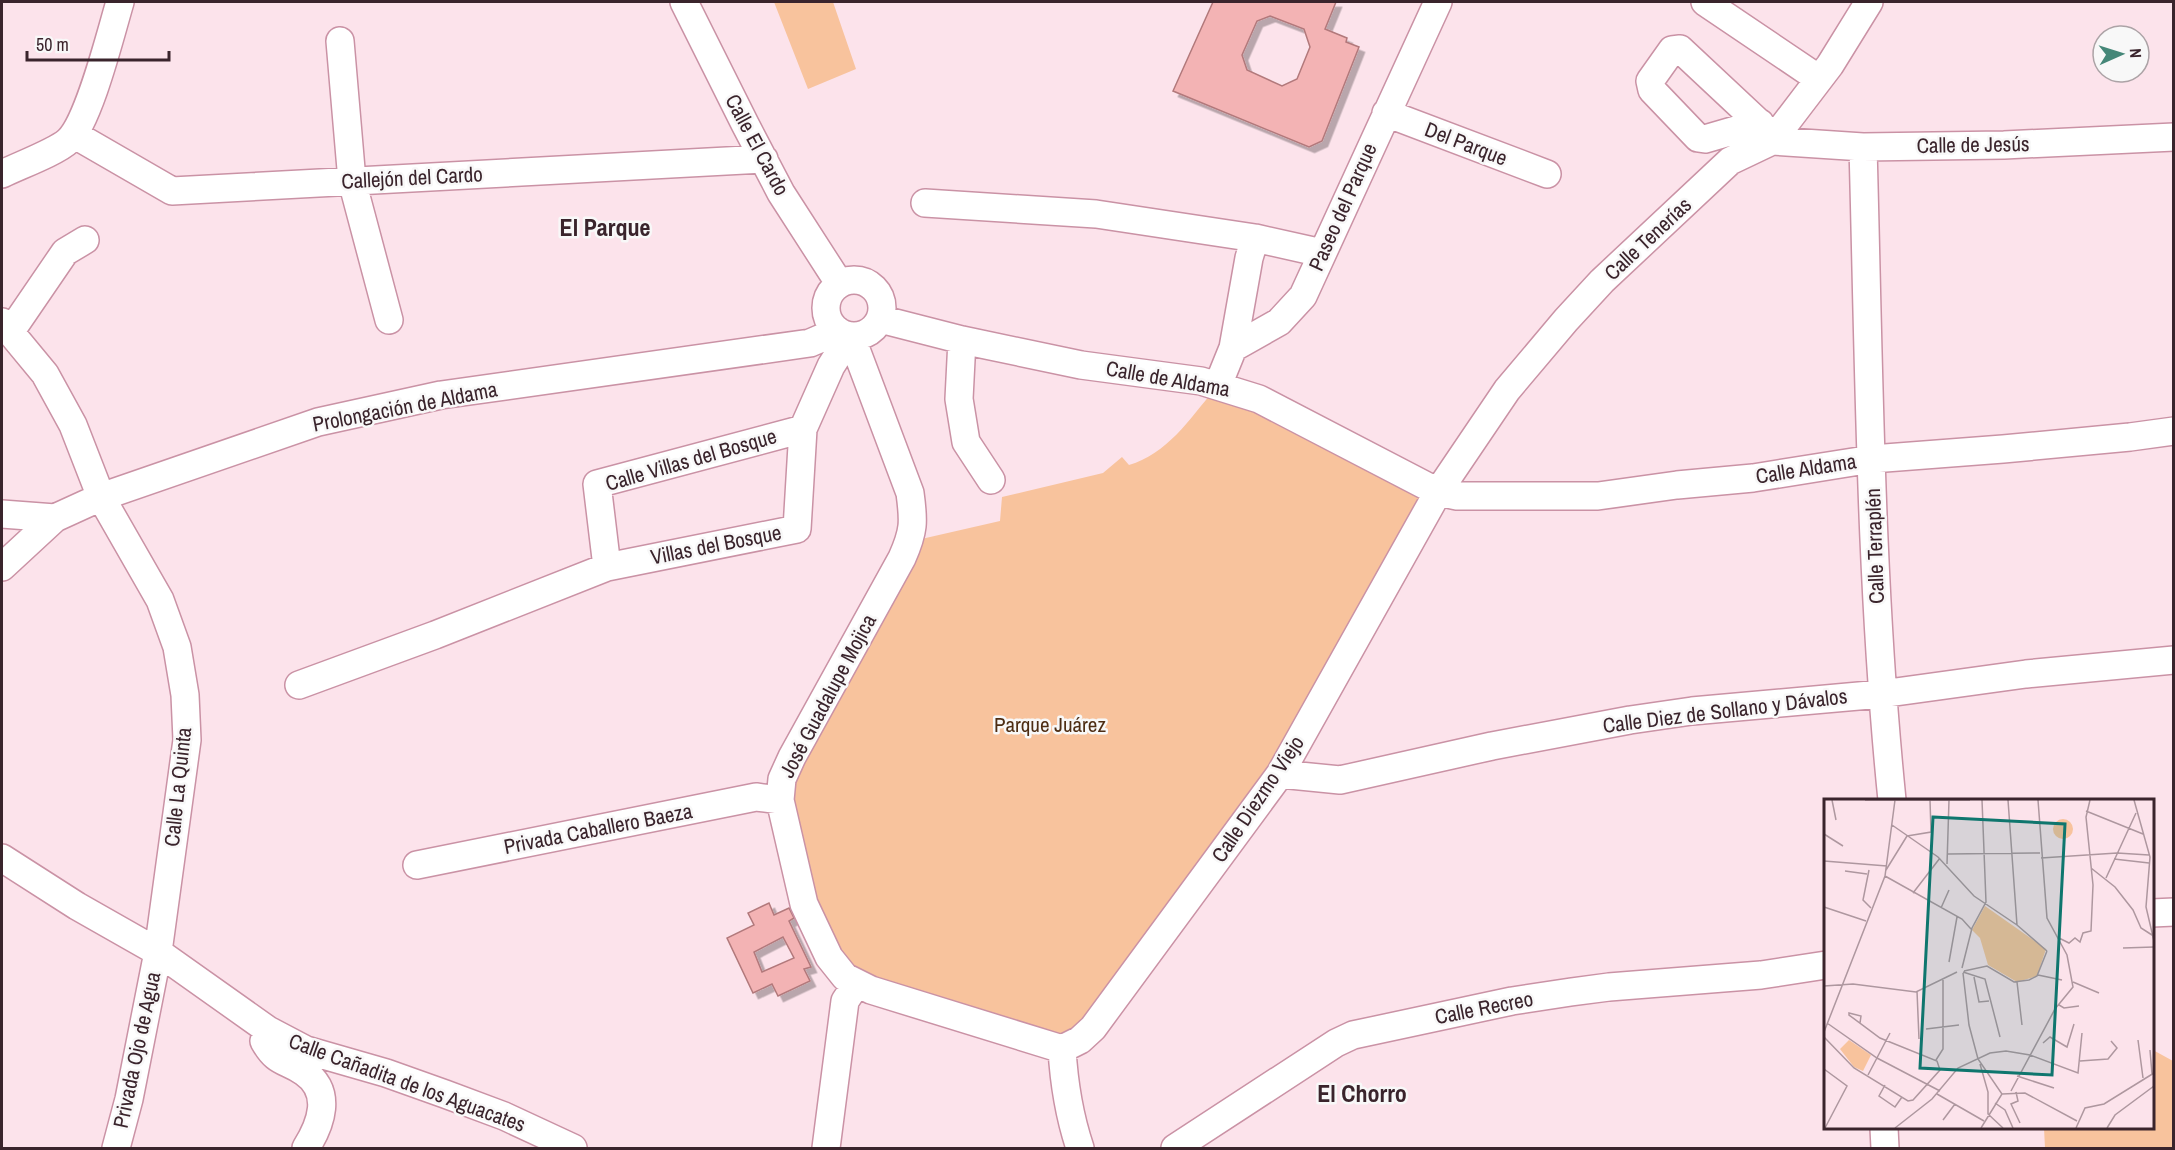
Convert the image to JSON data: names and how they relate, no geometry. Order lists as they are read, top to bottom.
{
  "streets": {
    "street": [
      "Del Parque",
      "Calle El Cardo",
      "Calle de Jesús",
      "Callejón del Cardo",
      "Paseo del Parque",
      "Calle Tenerías",
      "Calle de Aldama",
      "Prolongación de Aldama",
      "Calle Villas del Bosque",
      "Calle Aldama",
      "Villas del Bosque",
      "Calle Terraplén",
      "José Guadalupe Mojica",
      "Calle Diez de Sollano y Dávalos",
      "Calle La Quinta",
      "Calle Diezmo Viejo",
      "Privada Caballero Baeza",
      "Calle Recreo",
      "Privada Ojo de Agua",
      "Calle Cañadita de los Aguacates"
    ]
  },
  "crossings": [
    ["Del Parque", "Paseo del Parque"],
    ["Calle El Cardo", "Callejón del Cardo"],
    ["Calle El Cardo", "Calle de Aldama"],
    ["Calle El Cardo", "Prolongación de Aldama"],
    ["Calle El Cardo", "Calle Villas del Bosque"],
    ["Calle El Cardo", "José Guadalupe Mojica"],
    ["Calle de Jesús", "Calle Tenerías"],
    ["Calle de Jesús", "Calle Terraplén"],
    ["Calle Tenerías", "Calle de Aldama"],
    ["Calle Tenerías", "Calle Aldama"],
    ["Calle Tenerías", "Calle Diezmo Viejo"],
    ["Calle de Aldama", "Prolongación de Aldama"],
    ["Calle de Aldama", "Calle Villas del Bosque"],
    ["Calle de Aldama", "Calle Aldama"],
    ["Calle de Aldama", "José Guadalupe Mojica"],
    ["Calle de Aldama", "Calle Diezmo Viejo"],
    ["Prolongación de Aldama", "Calle Villas del Bosque"],
    ["Prolongación de Aldama", "José Guadalupe Mojica"],
    ["Prolongación de Aldama", "Calle La Quinta"],
    ["Calle Villas del Bosque", "Villas del Bosque"],
    ["Calle Villas del Bosque", "José Guadalupe Mojica"],
    ["Calle Aldama", "Calle Terraplén"],
    ["Calle Aldama", "Calle Diezmo Viejo"],
    ["Calle Terraplén", "Calle Diez de Sollano y Dávalos"],
    ["José Guadalupe Mojica", "Calle Diezmo Viejo"],
    ["José Guadalupe Mojica", "Privada Caballero Baeza"],
    ["Calle Diez de Sollano y Dávalos", "Calle Diezmo Viejo"],
    ["Calle La Quinta", "Privada Ojo de Agua"],
    ["Calle La Quinta", "Calle Cañadita de los Aguacates"],
    ["Privada Ojo de Agua", "Calle Cañadita de los Aguacates"]
  ],
  "districts": ["El Parque", "El Chorro"],
  "parks": ["Parque Juárez"],
  "scale_bar": "50 m",
  "north": "right"
}
